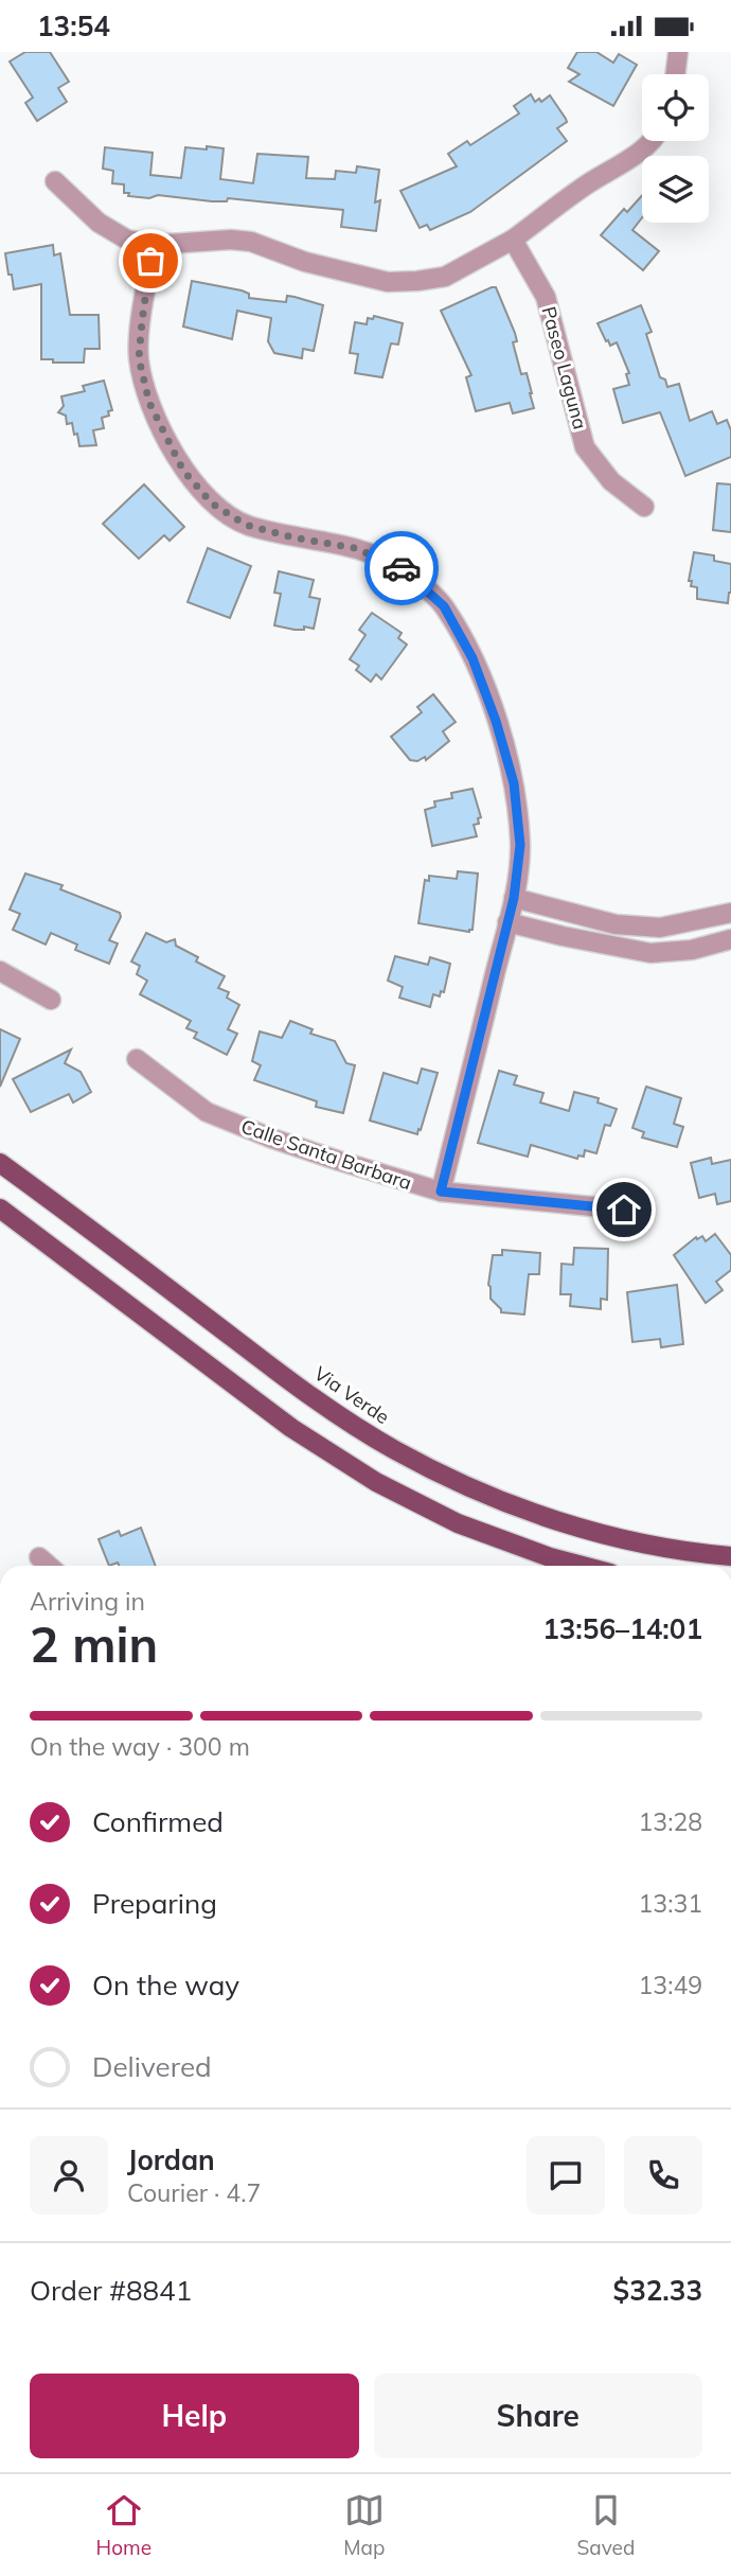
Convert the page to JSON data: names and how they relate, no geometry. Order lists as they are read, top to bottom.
{
  "streets": {
    "main road": ["Via Verde"],
    "street": ["Paseo Laguna", "Calle Santa Barbara"]
  },
  "page": {
    "status": "13:54",
    "heading": ["2 min", "Arriving in", "13:56–14:01"],
    "panel": [
      "Jordan",
      "Courier · 4.7",
      "Order #8841",
      "$32.33"
    ],
    "bar": "On the way · 300 m",
    "list": [
      ["Confirmed", "13:28"],
      ["Preparing", "13:31"],
      ["On the way", "13:49"],
      "Delivered"
    ],
    "buttons": ["Help", "Share"],
    "tabs": ["Home", "Map", "Saved"]
  }
}
